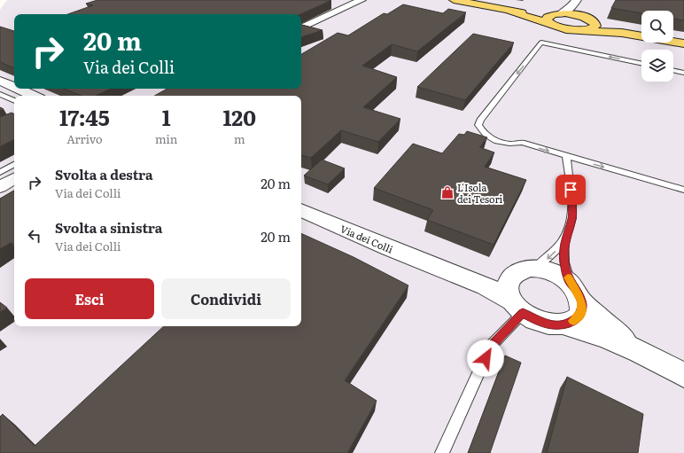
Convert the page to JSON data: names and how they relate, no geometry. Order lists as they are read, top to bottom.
{
  "streets": {
    "street": ["Via dei Colli"]
  },
  "places": {
    "shop": ["L'Isola dei Tesori"]
  },
  "page": {
    "turn": ["20 m", "Via dei Colli"],
    "eta": [
      "17:45",
      "Arrivo",
      "1",
      "min",
      "120",
      "m"
    ],
    "list": [
      {
        "name": "Svolta a destra",
        "note": "Via dei Colli",
        "value": "20 m"
      },
      {
        "name": "Svolta a sinistra",
        "note": "Via dei Colli",
        "value": "20 m"
      }
    ],
    "buttons": ["Esci", "Condividi"]
  }
}
